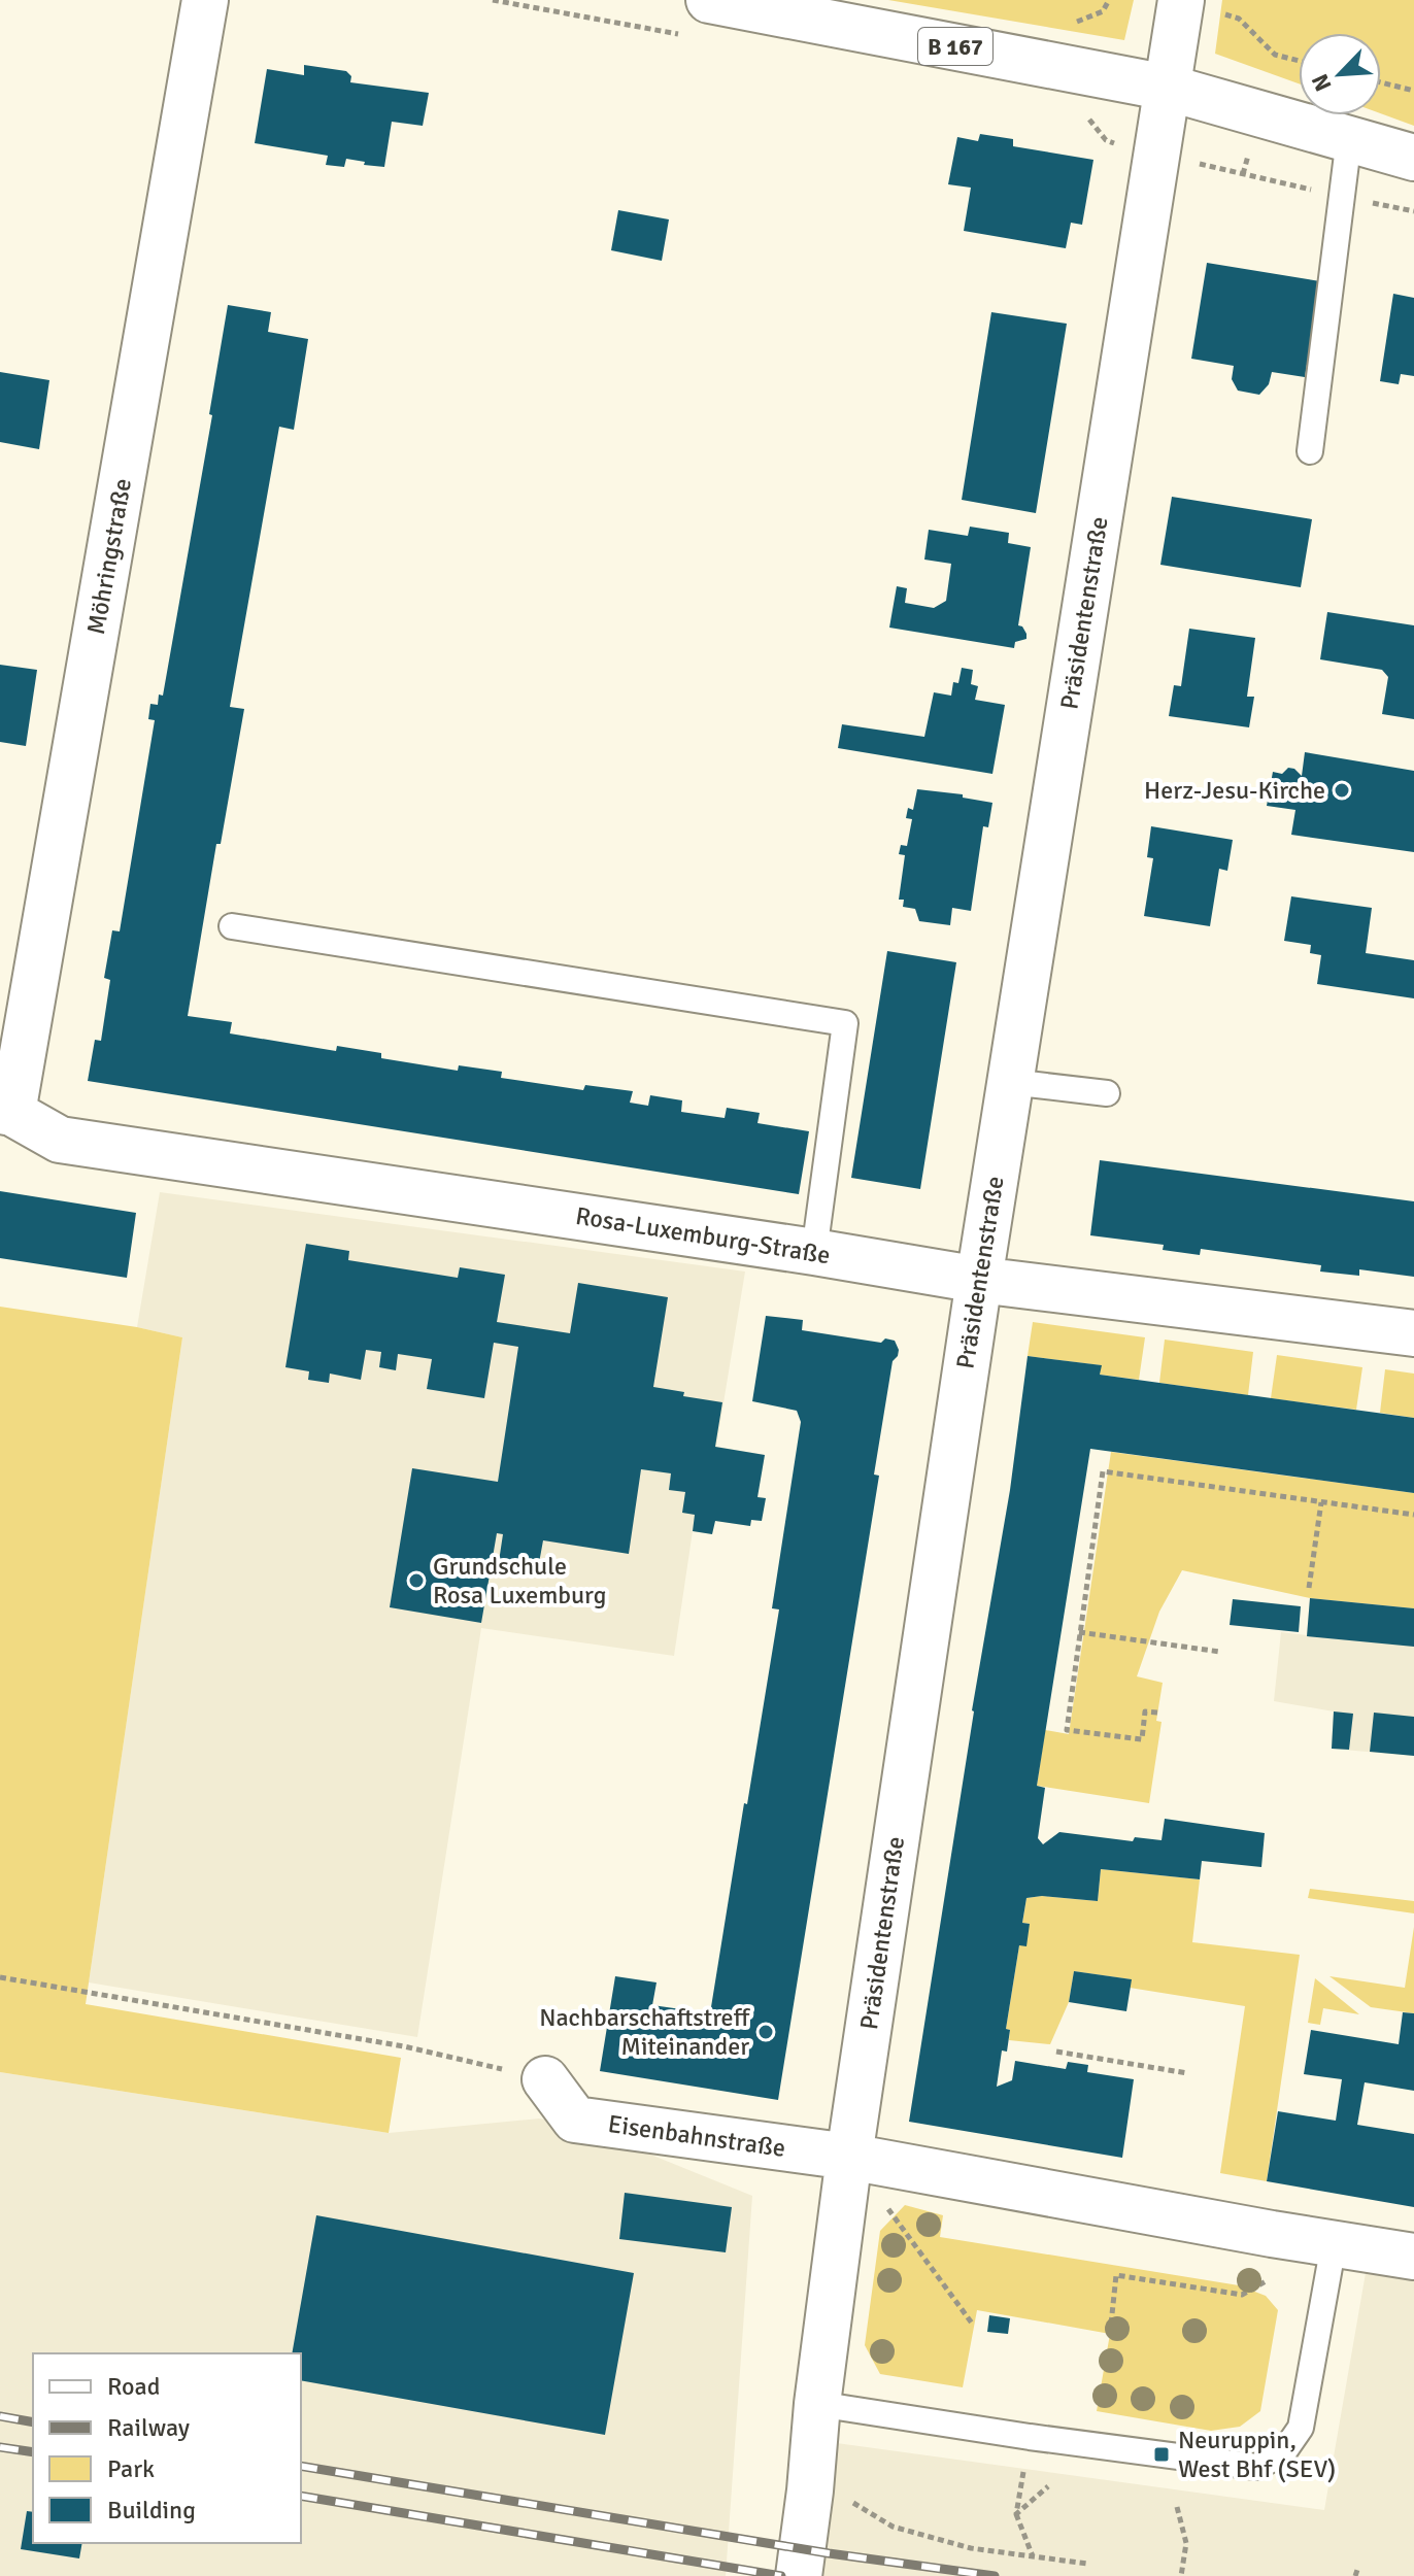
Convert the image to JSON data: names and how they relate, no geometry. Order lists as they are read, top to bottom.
{
  "streets": {
    "street": [
      "B 167",
      "Möhringstraße",
      "Präsidentenstraße",
      "Rosa-Luxemburg-Straße",
      "Eisenbahnstraße"
    ]
  },
  "crossings": [
    ["B 167", "Präsidentenstraße"],
    ["Möhringstraße", "Rosa-Luxemburg-Straße"],
    ["Präsidentenstraße", "Rosa-Luxemburg-Straße"],
    ["Präsidentenstraße", "Eisenbahnstraße"]
  ],
  "places": {
    "other": ["Herz-Jesu-Kirche", "Grundschule Rosa Luxemburg", "Nachbarschaftstreff Miteinander"],
    "transit": ["Neuruppin, West Bhf (SEV)"]
  },
  "legend": [
    "Road",
    "Railway",
    "Park",
    "Building"
  ],
  "north": "bottom left"
}
